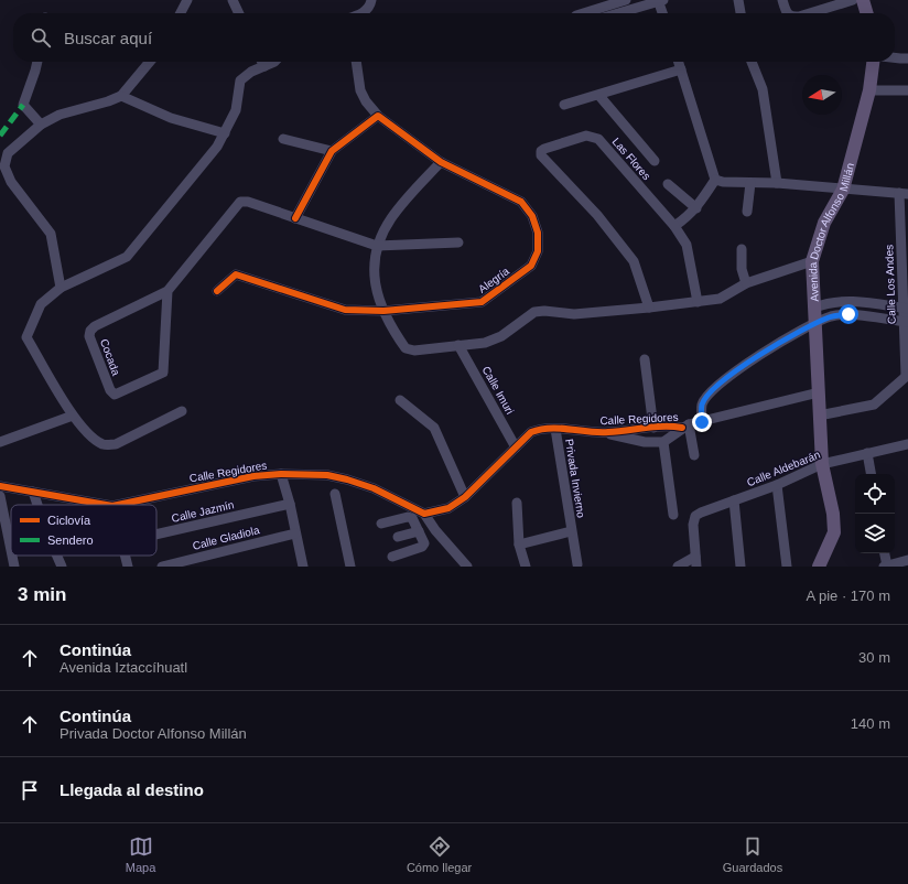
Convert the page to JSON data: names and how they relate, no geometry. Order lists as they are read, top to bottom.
{
  "streets": {
    "main road": ["Avenida Doctor Alfonso Millán"],
    "street": [
      "Las Flores",
      "Alegría",
      "Calle Los Andes",
      "Cocada",
      "Calle Imuri",
      "Calle Regidores",
      "Calle Aldebarán",
      "Privada Invierno",
      "Calle Jazmín",
      "Calle Gladiola"
    ]
  },
  "crossings": [
    ["Avenida Doctor Alfonso Millán", "Calle Regidores"],
    ["Avenida Doctor Alfonso Millán", "Calle Aldebarán"],
    ["Alegría", "Cocada"],
    ["Calle Imuri", "Calle Regidores"],
    ["Calle Regidores", "Privada Invierno"]
  ],
  "legend": ["Ciclovía", "Sendero"],
  "north": "left",
  "page": {
    "search": "Buscar aquí",
    "heading": ["3 min", "A pie · 170 m"],
    "list": [
      ["Continúa", "Avenida Iztaccíhuatl", "30 m"],
      ["Continúa", "Privada Doctor Alfonso Millán", "140 m"],
      "Llegada al destino"
    ],
    "nav": ["Mapa", "Cómo llegar", "Guardados"]
  }
}
